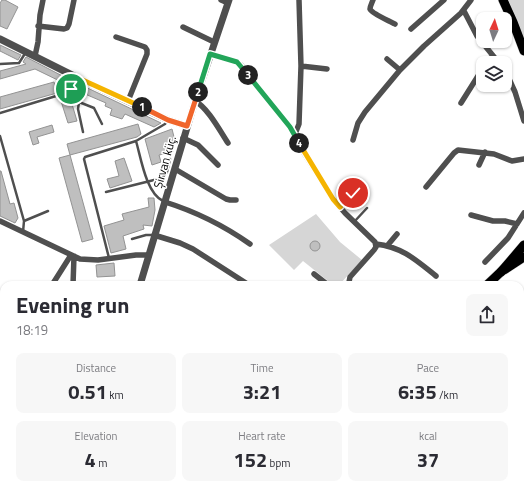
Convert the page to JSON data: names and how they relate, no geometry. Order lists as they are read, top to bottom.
{
  "streets": {
    "street": ["Şirvan küç."]
  },
  "north": "top",
  "page": {
    "pins": [
      "3",
      "2",
      "1",
      "4"
    ],
    "heading": ["Evening run", "18:19"],
    "stats": [
      ["Distance", "0.51 km"],
      ["Time", "3:21"],
      ["Pace", "6:35 /km"],
      ["Elevation", "4 m"],
      ["Heart rate", "152 bpm"],
      ["kcal", "37"]
    ]
  }
}
